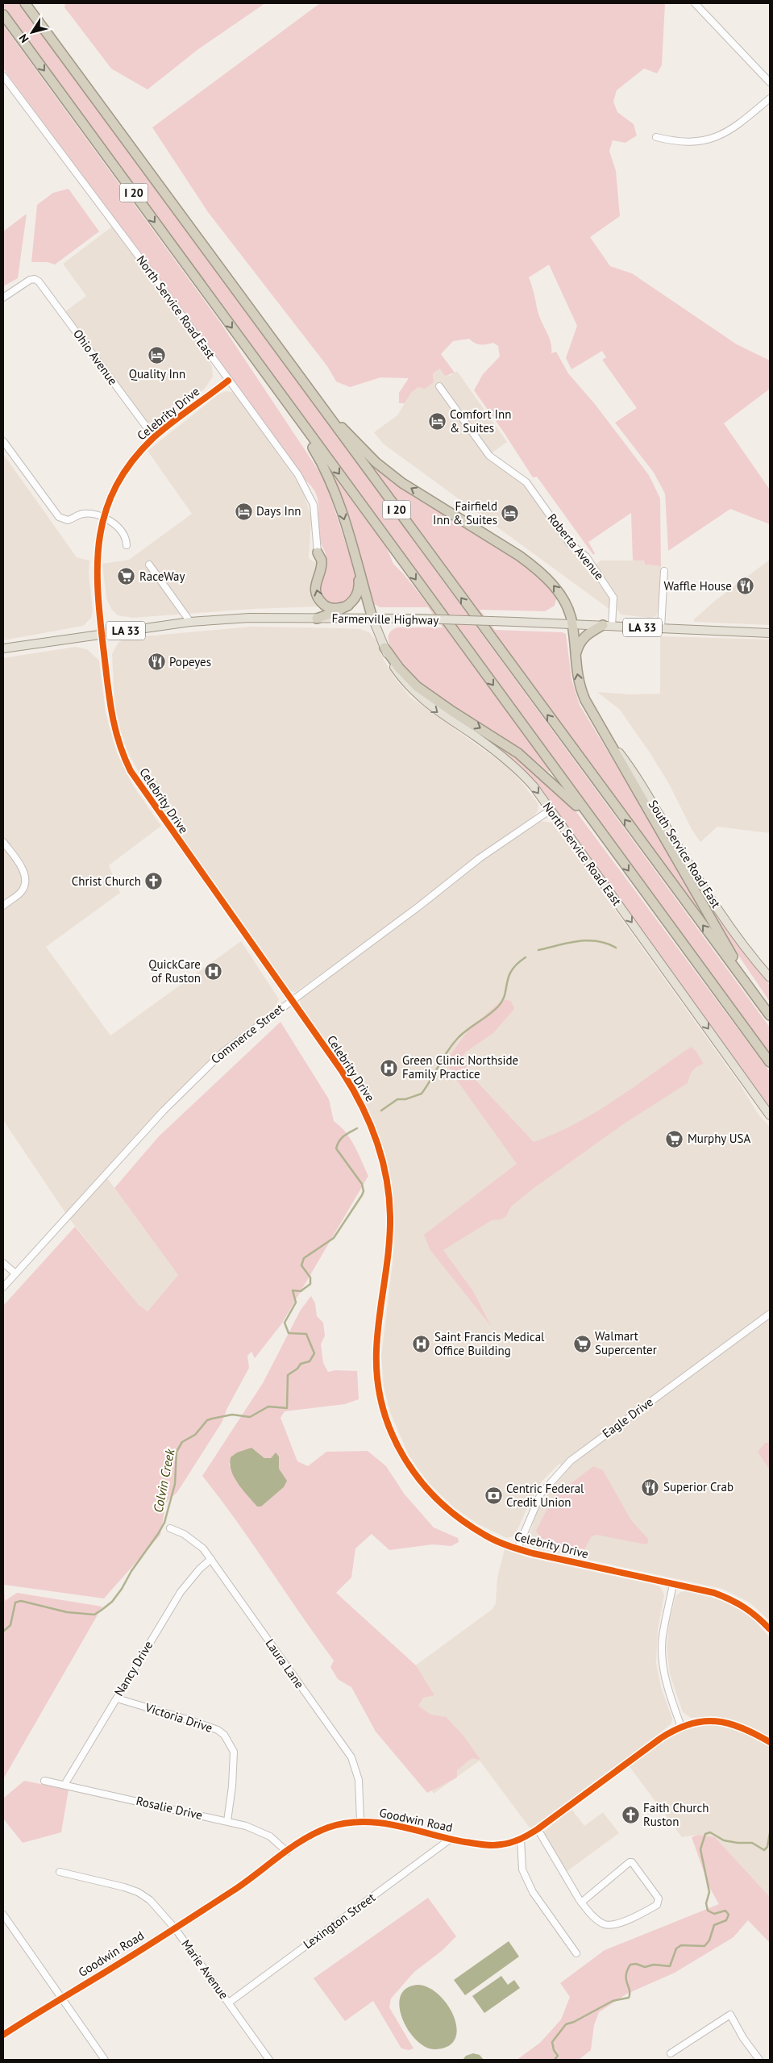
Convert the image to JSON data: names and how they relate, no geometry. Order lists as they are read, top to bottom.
{
  "streets": {
    "highway": ["I 20"],
    "main road": [
      "North Service Road East",
      "Farmerville Highway",
      "LA 33",
      "South Service Road East"
    ],
    "street": [
      "Ohio Avenue",
      "Celebrity Drive",
      "Roberta Avenue",
      "Commerce Street",
      "Eagle Drive",
      "Laura Lane",
      "Nancy Drive",
      "Victoria Drive",
      "Rosalie Drive",
      "Goodwin Road",
      "Lexington Street",
      "Marie Avenue"
    ]
  },
  "crossings": [
    ["North Service Road East", "Celebrity Drive"],
    ["North Service Road East", "Farmerville Highway"],
    ["North Service Road East", "Commerce Street"],
    ["Ohio Avenue", "Celebrity Drive"],
    ["Celebrity Drive", "Farmerville Highway"],
    ["Celebrity Drive", "Commerce Street"],
    ["Celebrity Drive", "Eagle Drive"],
    ["Roberta Avenue", "Farmerville Highway"],
    ["Laura Lane", "Nancy Drive"],
    ["Laura Lane", "Goodwin Road"],
    ["Nancy Drive", "Victoria Drive"],
    ["Nancy Drive", "Rosalie Drive"],
    ["Victoria Drive", "Rosalie Drive"],
    ["Rosalie Drive", "Goodwin Road"],
    ["Goodwin Road", "Lexington Street"],
    ["Goodwin Road", "Marie Avenue"],
    ["Lexington Street", "Marie Avenue"]
  ],
  "one_way": ["North Service Road East"],
  "water": ["Colvin Creek"],
  "places": {
    "hotel": [
      "Quality Inn",
      "Comfort Inn & Suites",
      "Days Inn",
      "Fairfield Inn & Suites"
    ],
    "supermarket": ["RaceWay", "Murphy USA", "Walmart Supercenter"],
    "restaurant": ["Waffle House", "Popeyes", "Superior Crab"],
    "church": ["Christ Church", "Faith Church Ruston"],
    "hospital": ["QuickCare of Ruston", "Green Clinic Northside Family Practice", "Saint Francis Medical Office Building"],
    "bank": ["Centric Federal Credit Union"]
  },
  "north": "bottom left"
}
